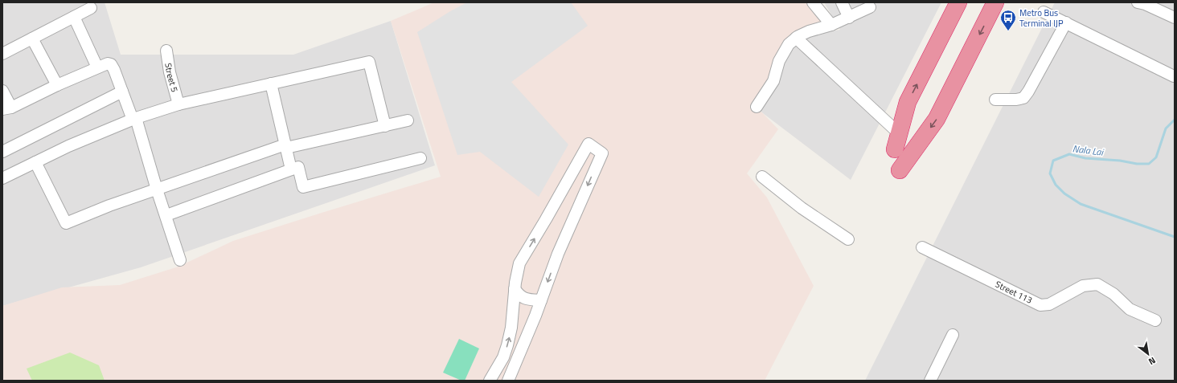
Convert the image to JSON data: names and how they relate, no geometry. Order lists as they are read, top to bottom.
{
  "streets": {
    "street": ["Street 5", "Street 113"]
  },
  "water": ["Nala Lai"],
  "places": {
    "bus stop": ["Metro Bus Terminal IJP"]
  },
  "north": "bottom right"
}
